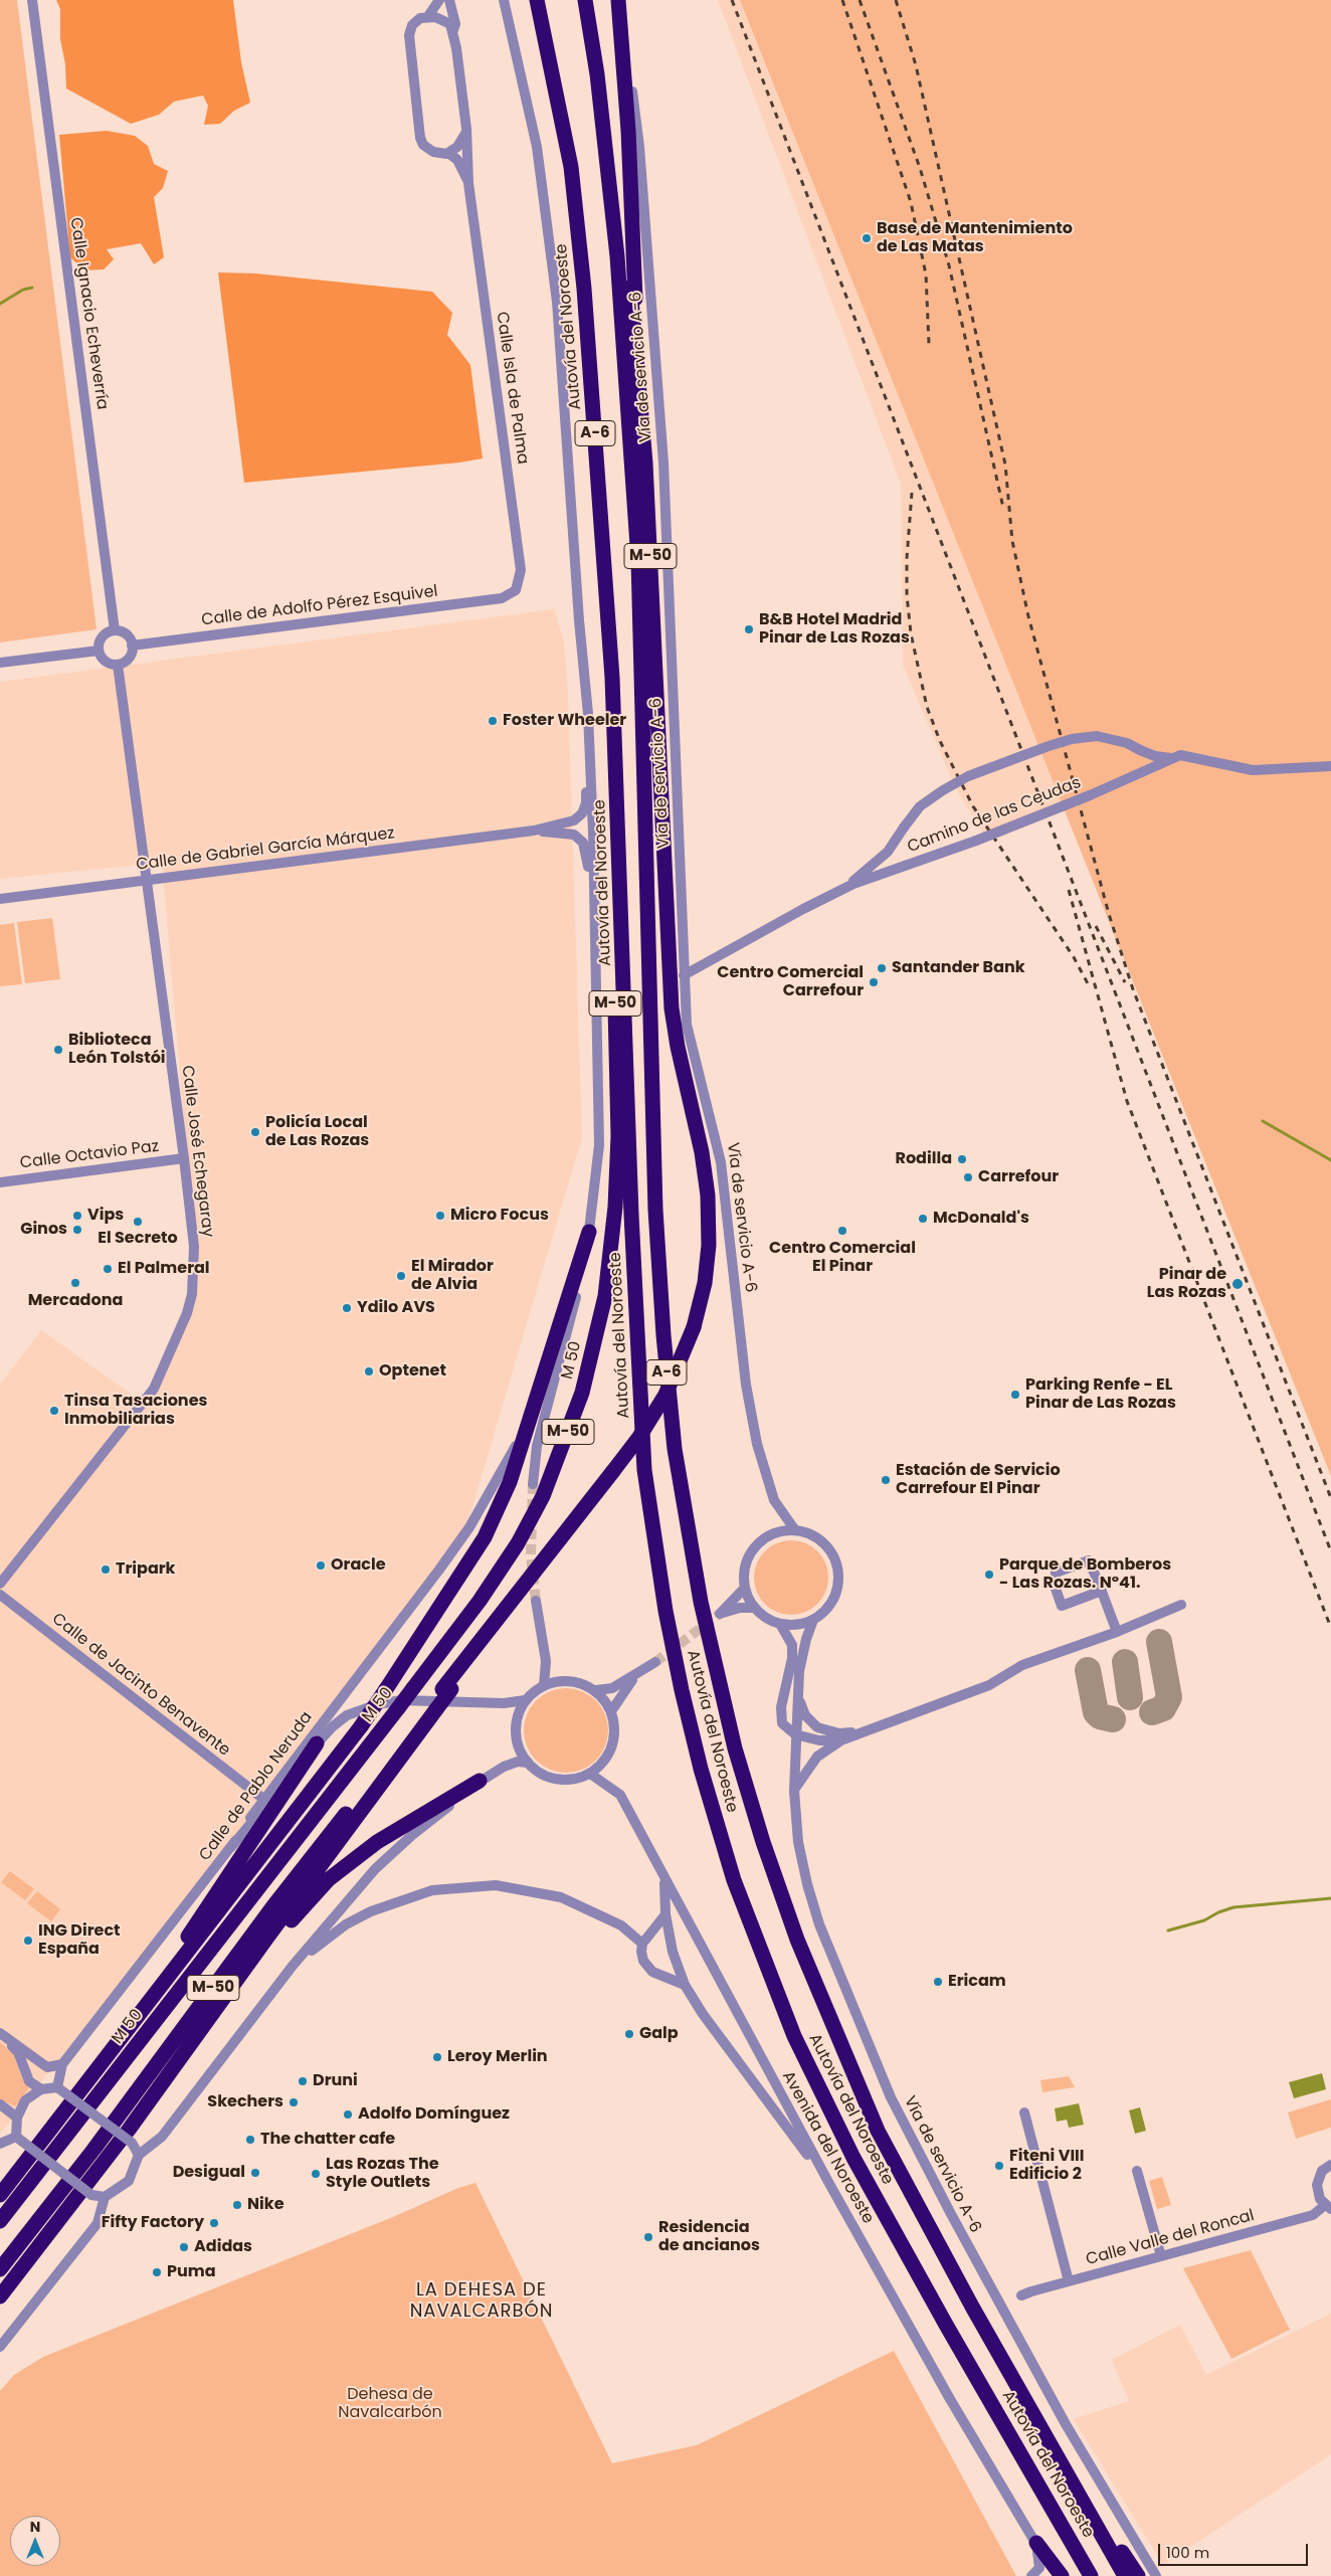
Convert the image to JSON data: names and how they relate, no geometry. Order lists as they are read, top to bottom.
{
  "streets": {
    "highway": [
      "Autovía del Noroeste",
      "A-6",
      "M-50",
      "M 50"
    ],
    "street": [
      "Calle Ignacio Echeverría",
      "Vía de servicio A-6",
      "Calle Isla de Palma",
      "Calle de Adolfo Pérez Esquivel",
      "Camino de las Ceudas",
      "Calle de Gabriel García Márquez",
      "Calle José Echegaray",
      "Calle Octavio Paz",
      "Calle de Jacinto Benavente",
      "Calle de Pablo Neruda",
      "Avenida del Noroeste",
      "Calle Valle del Roncal"
    ]
  },
  "crossings": [
    ["Calle Ignacio Echeverría", "Calle de Adolfo Pérez Esquivel"],
    ["Calle Ignacio Echeverría", "Calle José Echegaray"],
    ["Autovía del Noroeste", "M-50"],
    ["Autovía del Noroeste", "M 50"],
    ["Vía de servicio A-6", "Camino de las Ceudas"],
    ["Calle Isla de Palma", "Calle de Adolfo Pérez Esquivel"],
    ["Calle de Adolfo Pérez Esquivel", "Calle José Echegaray"],
    ["Calle de Gabriel García Márquez", "Calle José Echegaray"],
    ["Calle José Echegaray", "Calle Octavio Paz"],
    ["Calle de Jacinto Benavente", "Calle de Pablo Neruda"]
  ],
  "districts": ["LA DEHESA DE NAVALCARBÓN"],
  "parks": ["Dehesa de Navalcarbón"],
  "places": [
    "Base de Mantenimiento de Las Matas",
    "B&B Hotel Madrid Pinar de Las Rozas",
    "Foster Wheeler",
    "Santander Bank",
    "Centro Comercial Carrefour",
    "Biblioteca León Tolstói",
    "Policía Local de Las Rozas",
    "Rodilla",
    "Carrefour",
    "Vips",
    "Micro Focus",
    "McDonald's",
    "El Secreto",
    "Ginos",
    "Centro Comercial El Pinar",
    "El Palmeral",
    "El Mirador de Alvia",
    "Mercadona",
    "Pinar de Las Rozas",
    "Ydilo AVS",
    "Optenet",
    "Parking Renfe - EL Pinar de Las Rozas",
    "Tinsa Tasaciones Inmobiliarias",
    "Estación de Servicio Carrefour El Pinar",
    "Oracle",
    "Tripark",
    "Parque de Bomberos - Las Rozas. Nº41.",
    "ING Direct España",
    "Ericam",
    "Galp",
    "Leroy Merlin",
    "Druni",
    "Skechers",
    "Adolfo Domínguez",
    "The chatter cafe",
    "Fiteni VIII Edificio 2",
    "Desigual",
    "Las Rozas The Style Outlets",
    "Nike",
    "Fifty Factory",
    "Residencia de ancianos",
    "Adidas",
    "Puma"
  ],
  "scale_bar": "100 m",
  "north": "top"
}
